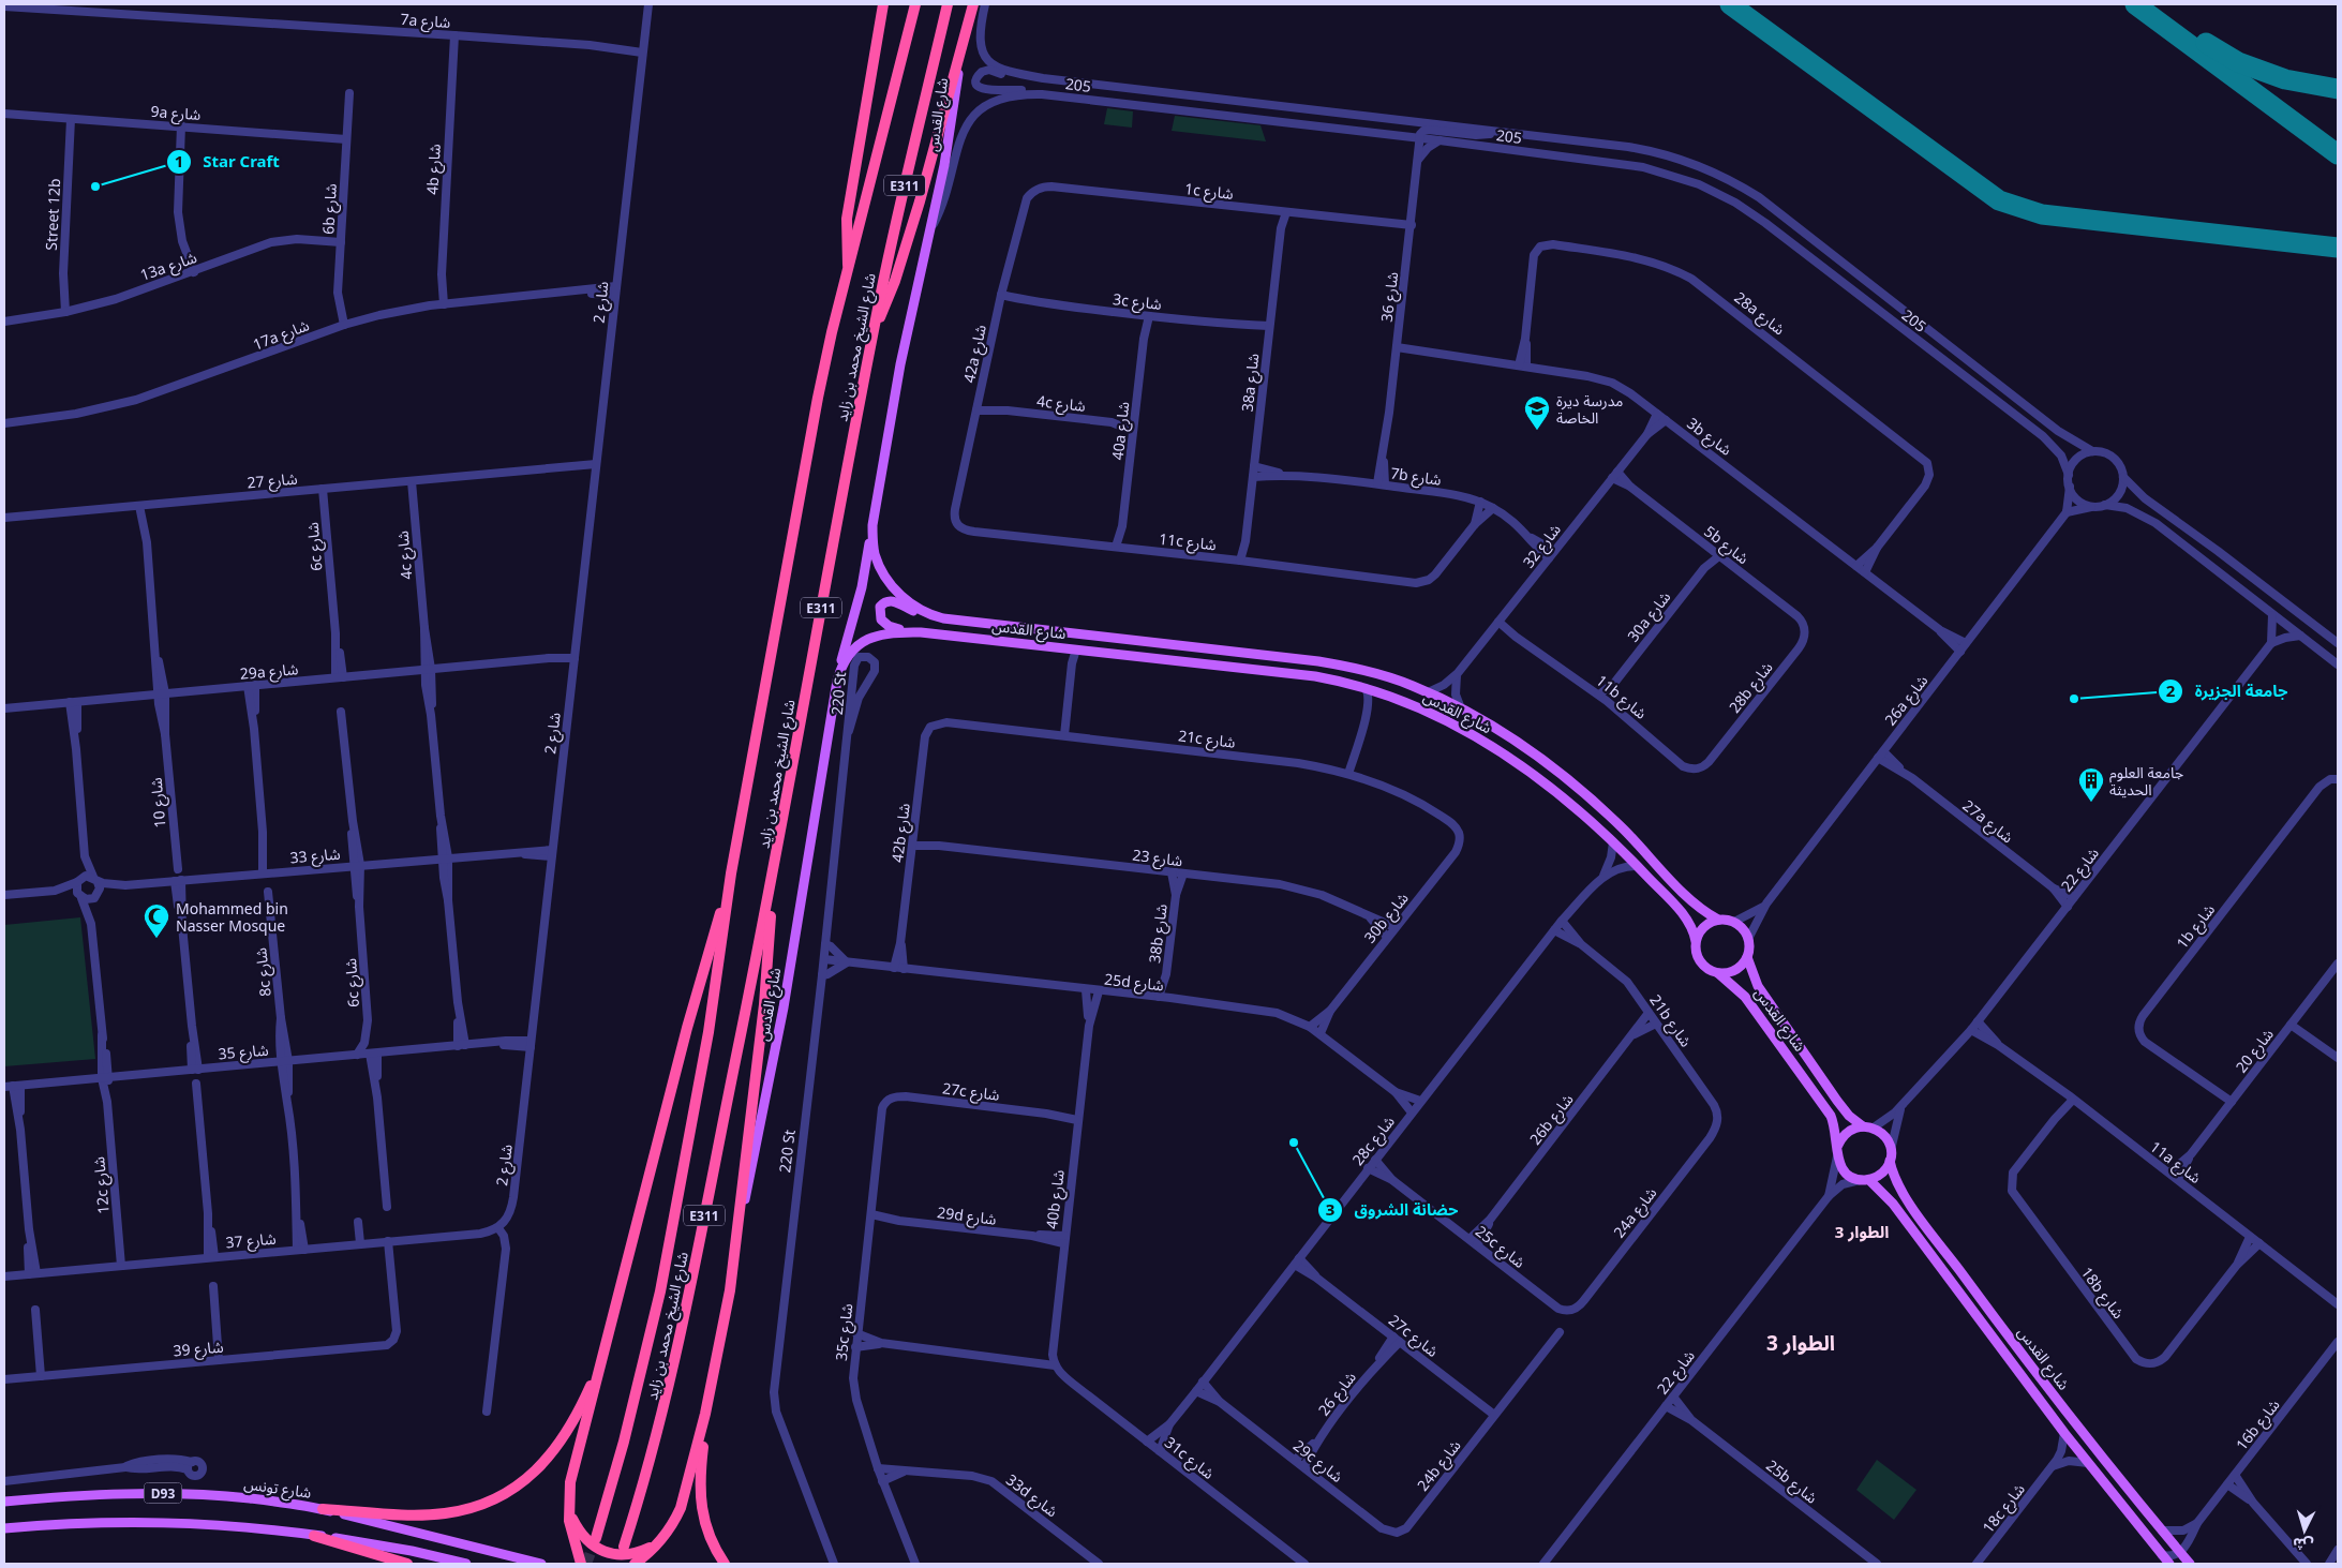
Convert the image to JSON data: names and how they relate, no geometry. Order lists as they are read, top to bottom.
{
  "streets": {
    "highway": ["E311", "شارع الشيخ محمد بن زايد"],
    "main road": ["شارع القدس", "شارع تونس", "D93"],
    "street": [
      "7a شارع",
      "205",
      "9a شارع",
      "4b شارع",
      "1c شارع",
      "6b شارع",
      "Street 12b",
      "13a شارع",
      "شارع 36",
      "3c شارع",
      "شارع 2",
      "28a شارع",
      "17a شارع",
      "42a شارع",
      "38a شارع",
      "4c شارع",
      "40a شارع",
      "3b شارع",
      "7b شارع",
      "شارع 27",
      "11c شارع",
      "5b شارع",
      "شارع 32",
      "6c شارع",
      "30a شارع",
      "29a شارع",
      "28b شارع",
      "220 St",
      "11b شارع",
      "26a شارع",
      "21c شارع",
      "شارع 10",
      "27a شارع",
      "42b شارع",
      "شارع 33",
      "شارع 23",
      "شارع 22",
      "30b شارع",
      "1b شارع",
      "38b شارع",
      "8c شارع",
      "25d شارع",
      "21b شارع",
      "شارع 20",
      "شارع 35",
      "27c شارع",
      "26b شارع",
      "28c شارع",
      "11a شارع",
      "12c شارع",
      "40b شارع",
      "24a شارع",
      "29d شارع",
      "شارع 37",
      "25c شارع",
      "18b شارع",
      "35c شارع",
      "شارع 39",
      "شارع 26",
      "16b شارع",
      "31c شارع",
      "29c شارع",
      "24b شارع",
      "25b شارع",
      "33d شارع",
      "18c شارع"
    ]
  },
  "crossings": [
    ["7a شارع", "4b شارع"],
    ["7a شارع", "شارع 2"],
    ["205", "شارع القدس"],
    ["205", "شارع 36"],
    ["9a شارع", "6b شارع"],
    ["9a شارع", "Street 12b"],
    ["شارع القدس", "شارع 32"],
    ["شارع القدس", "26a شارع"],
    ["شارع القدس", "شارع 22"],
    ["شارع القدس", "28c شارع"],
    ["شارع القدس", "16b شارع"],
    ["شارع القدس", "18c شارع"],
    ["4b شارع", "17a شارع"],
    ["1c شارع", "شارع 36"],
    ["1c شارع", "42a شارع"],
    ["1c شارع", "38a شارع"],
    ["6b شارع", "13a شارع"],
    ["6b شارع", "17a شارع"],
    ["Street 12b", "13a شارع"],
    ["شارع 36", "3b شارع"],
    ["شارع 36", "7b شارع"],
    ["3c شارع", "42a شارع"],
    ["3c شارع", "38a شارع"],
    ["3c شارع", "40a شارع"],
    ["شارع 2", "17a شارع"],
    ["شارع 2", "شارع 27"],
    ["شارع 2", "29a شارع"],
    ["شارع 2", "شارع 33"],
    ["شارع 2", "شارع 35"],
    ["شارع 2", "شارع 37"],
    ["28a شارع", "3b شارع"],
    ["42a شارع", "4c شارع"],
    ["42a شارع", "11c شارع"],
    ["38a شارع", "7b شارع"],
    ["38a شارع", "11c شارع"],
    ["4c شارع", "40a شارع"],
    ["4c شارع", "شارع 27"],
    ["4c شارع", "29a شارع"],
    ["4c شارع", "شارع 33"],
    ["4c شارع", "شارع 35"],
    ["40a شارع", "11c شارع"],
    ["3b شارع", "شارع 32"],
    ["3b شارع", "26a شارع"],
    ["7b شارع", "شارع 32"],
    ["شارع 27", "6c شارع"],
    ["شارع 27", "شارع 10"],
    ["5b شارع", "شارع 32"],
    ["5b شارع", "30a شارع"],
    ["5b شارع", "28b شارع"],
    ["شارع 32", "11b شارع"],
    ["6c شارع", "29a شارع"],
    ["6c شارع", "شارع 33"],
    ["6c شارع", "شارع 35"],
    ["30a شارع", "11b شارع"],
    ["29a شارع", "شارع 10"],
    ["28b شارع", "11b شارع"],
    ["220 St", "25d شارع"],
    ["26a شارع", "27a شارع"],
    ["21c شارع", "42b شارع"],
    ["21c شارع", "30b شارع"],
    ["27a شارع", "شارع 22"],
    ["42b شارع", "شارع 23"],
    ["42b شارع", "25d شارع"],
    ["شارع 33", "12c شارع"],
    ["شارع 23", "30b شارع"],
    ["شارع 23", "38b شارع"],
    ["شارع 22", "11a شارع"],
    ["شارع 22", "25b شارع"],
    ["30b شارع", "25d شارع"],
    ["1b شارع", "شارع 20"],
    ["38b شارع", "25d شارع"],
    ["8c شارع", "شارع 35"],
    ["8c شارع", "شارع 37"],
    ["25d شارع", "28c شارع"],
    ["25d شارع", "40b شارع"],
    ["21b شارع", "26b شارع"],
    ["21b شارع", "28c شارع"],
    ["21b شارع", "24a شارع"],
    ["شارع 20", "11a شارع"],
    ["شارع 35", "12c شارع"],
    ["27c شارع", "28c شارع"],
    ["27c شارع", "40b شارع"],
    ["27c شارع", "35c شارع"],
    ["27c شارع", "شارع 26"],
    ["27c شارع", "24b شارع"],
    ["26b شارع", "25c شارع"],
    ["28c شارع", "25c شارع"],
    ["28c شارع", "31c شارع"],
    ["28c شارع", "29c شارع"],
    ["11a شارع", "18b شارع"],
    ["12c شارع", "شارع 37"],
    ["40b شارع", "29d شارع"],
    ["40b شارع", "31c شارع"],
    ["24a شارع", "25c شارع"],
    ["29d شارع", "35c شارع"],
    ["شارع 37", "شارع 39"],
    ["35c شارع", "33d شارع"],
    ["شارع 26", "29c شارع"],
    ["29c شارع", "24b شارع"]
  ],
  "districts": ["الطوار 3", "الطوار 3"],
  "places": {
    "other": ["Star Craft", "جامعة الجزيرة", "حضانة الشروق"],
    "school or university": ["مدرسة ديرة الخاصة"],
    "building": ["جامعة العلوم الحديثة"],
    "mosque": ["Mohammed bin Nasser Mosque"]
  },
  "north": "bottom"
}
